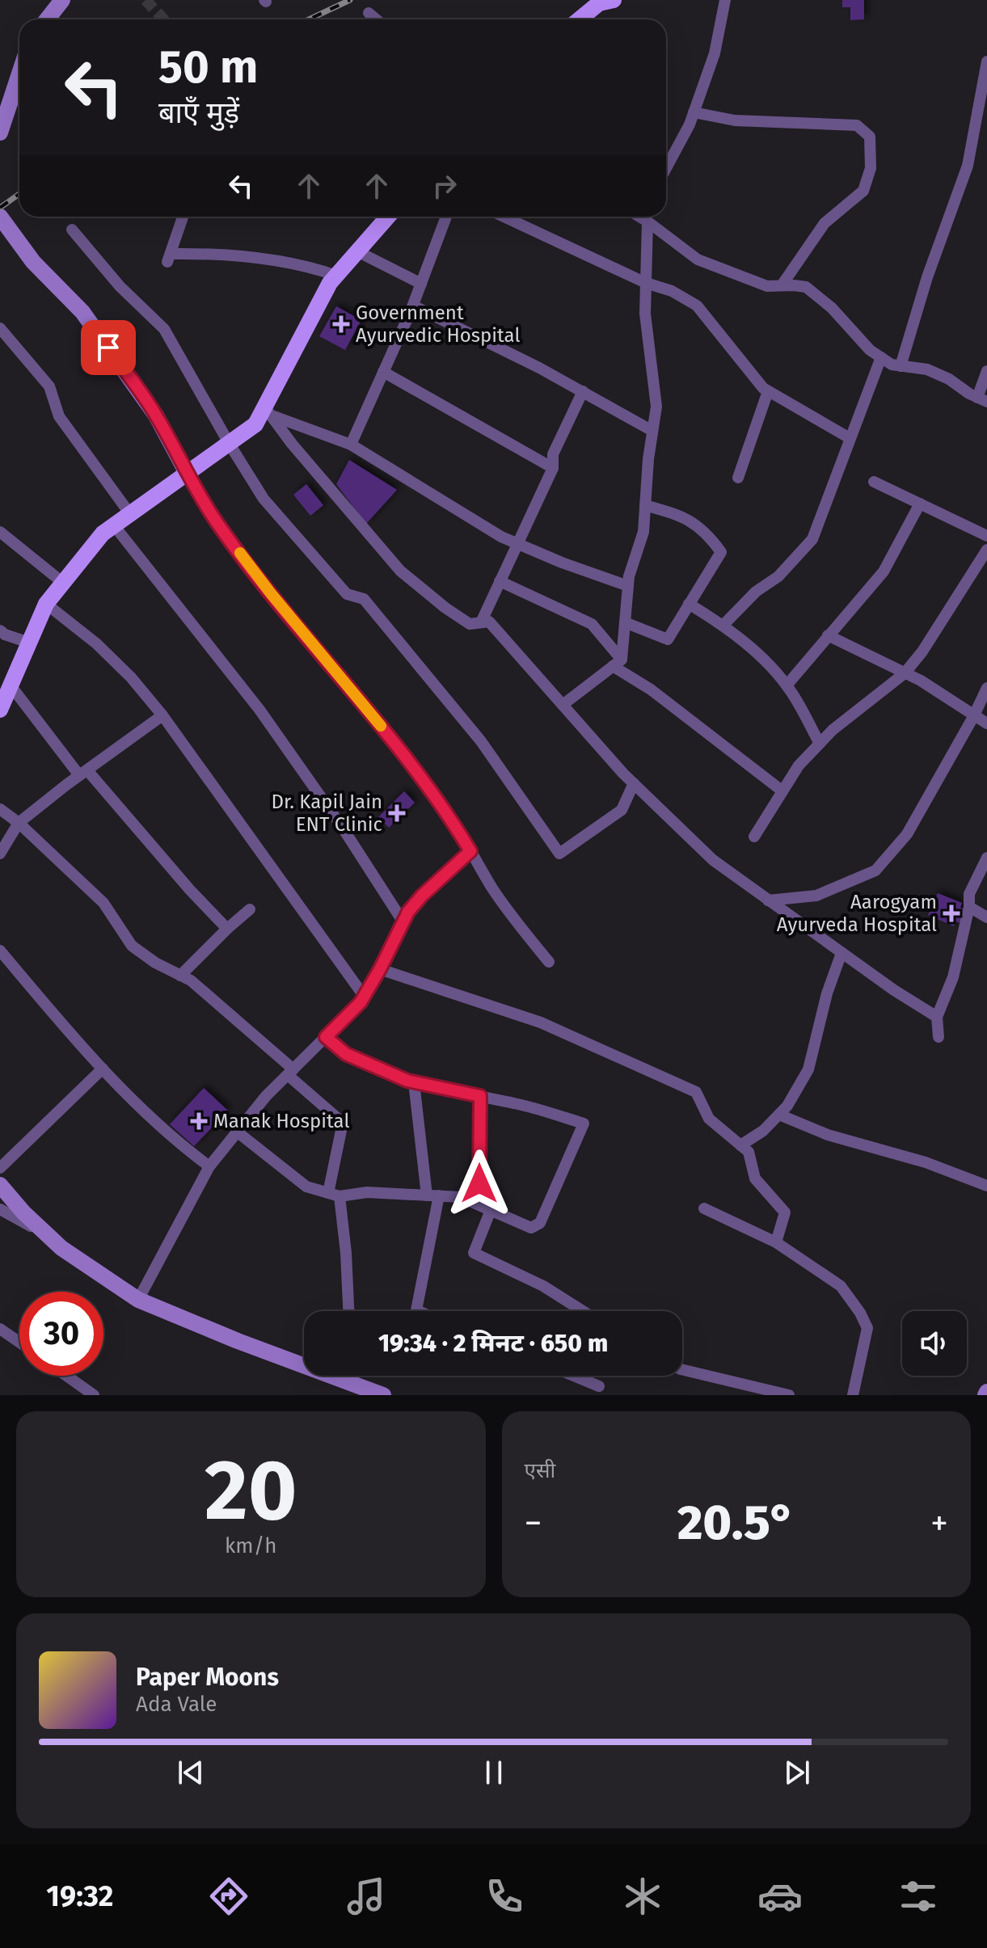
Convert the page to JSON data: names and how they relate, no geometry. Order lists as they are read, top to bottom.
{
  "places": {
    "health": [
      "Government Ayurvedic Hospital",
      "Dr. Kapil Jain ENT Clinic",
      "Aarogyam Ayurveda Hospital",
      "Manak Hospital"
    ]
  },
  "page": {
    "turn": ["50 m", "बाएँ मुड़ें"],
    "limit": "30",
    "trip": "19:34 · 2 मिनट · 650 m",
    "tile": [
      ["20", "km/h"],
      "एसी"
    ],
    "heat": ["−", "20.5°", "+"],
    "song": ["Paper Moons", "Ada Vale"],
    "tabs": "19:32"
  }
}
